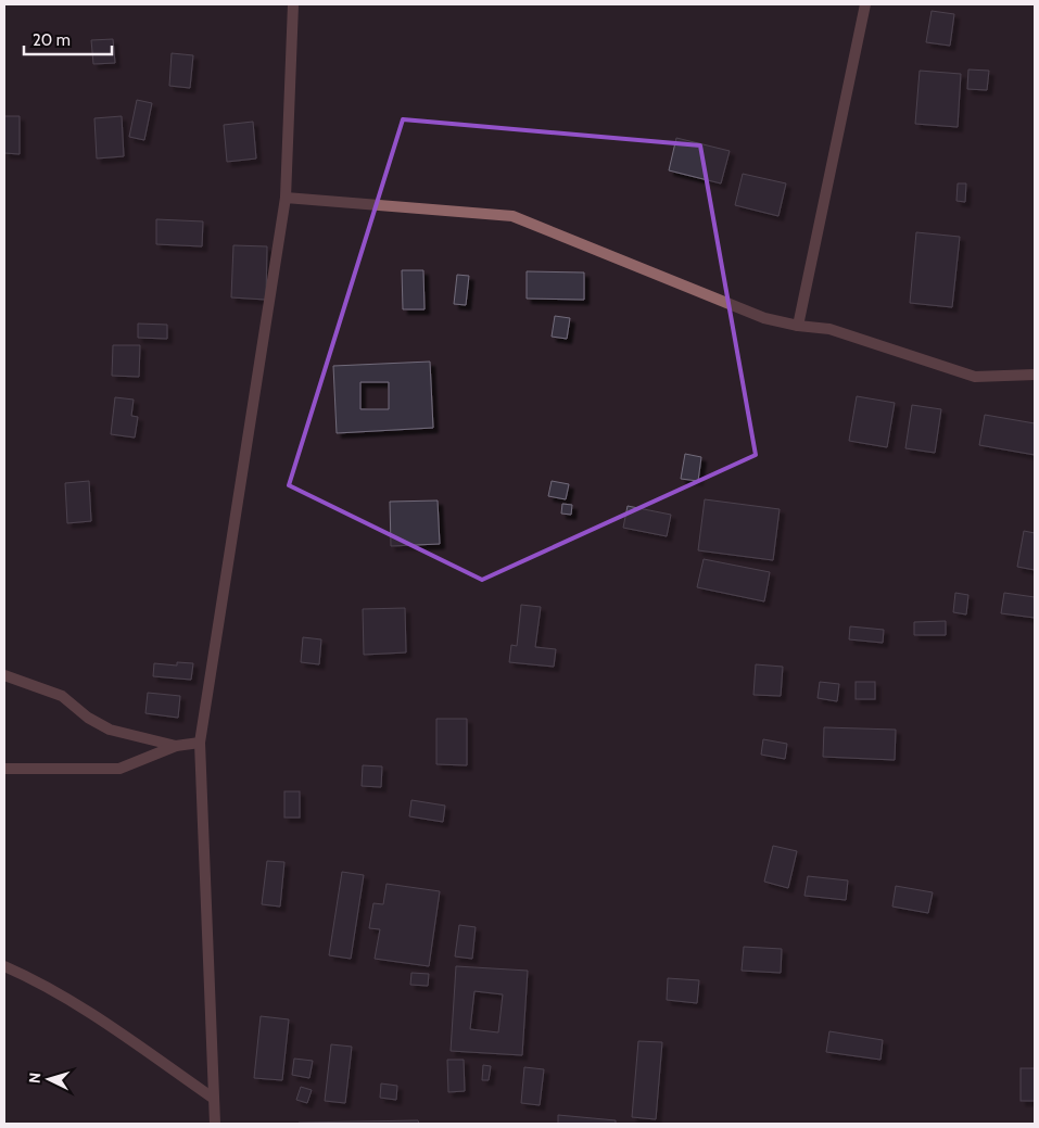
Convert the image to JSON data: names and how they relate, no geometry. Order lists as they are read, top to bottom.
{
  "scale_bar": "20 m",
  "north": "left"
}
